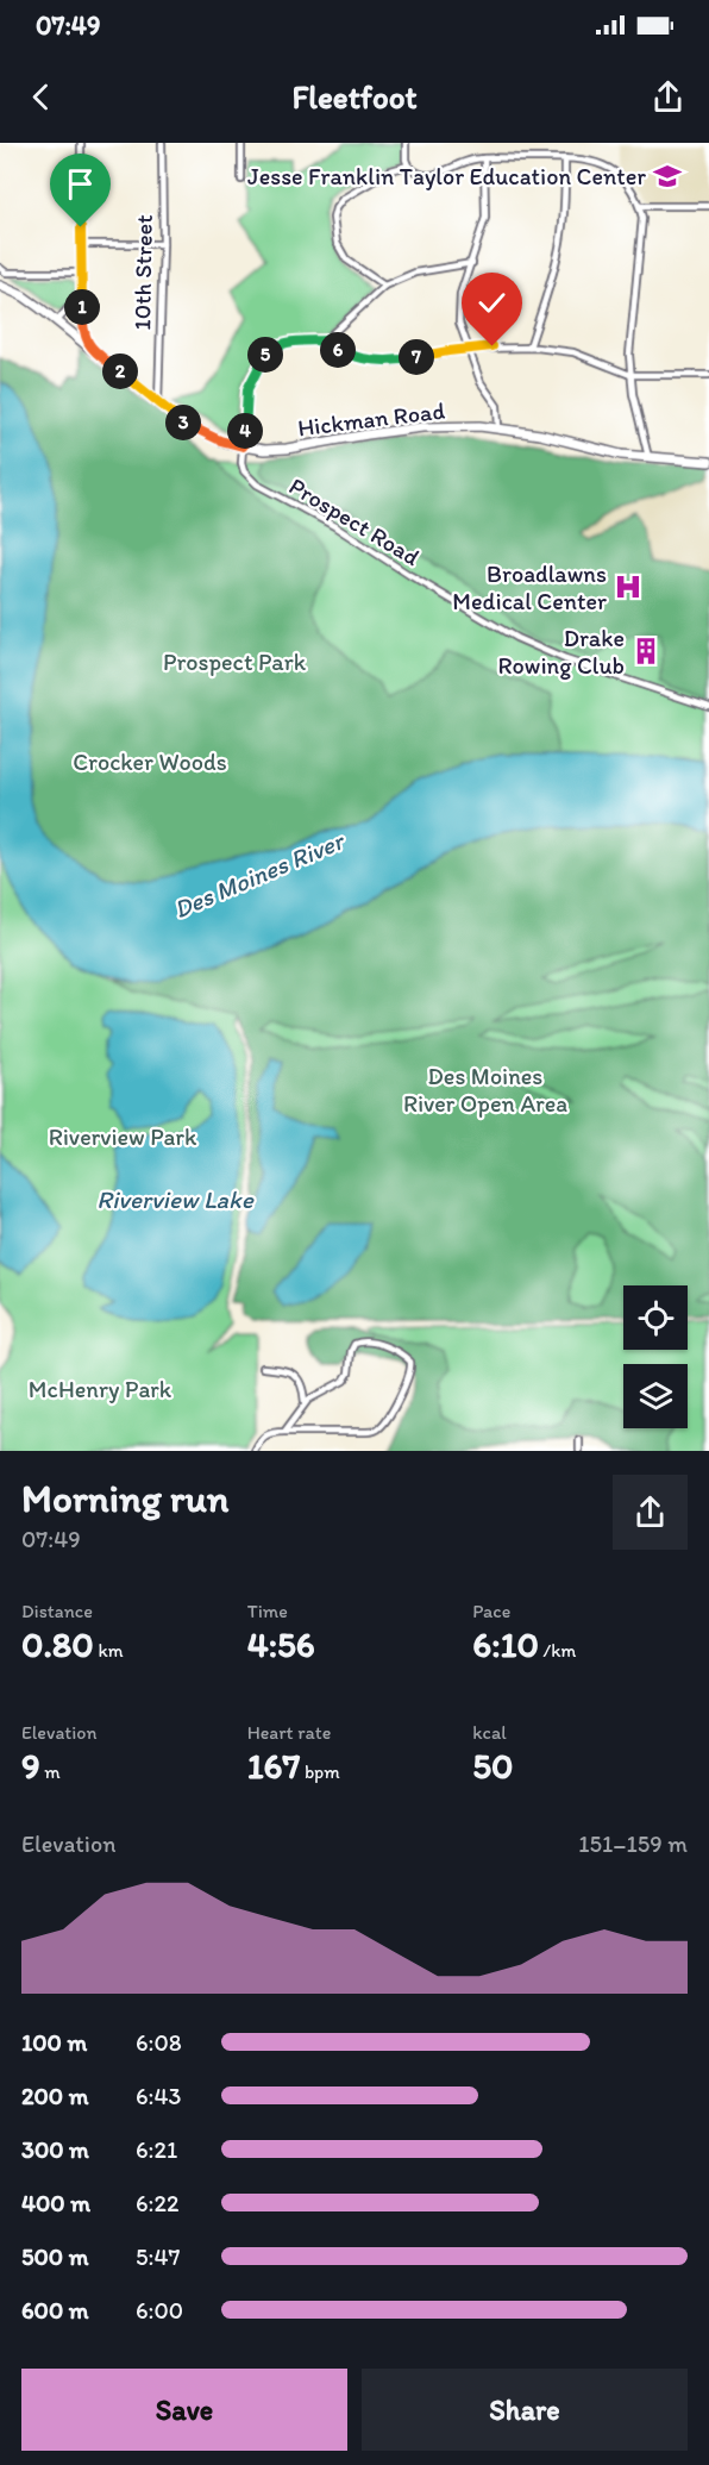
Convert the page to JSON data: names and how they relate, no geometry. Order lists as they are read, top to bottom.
{
  "streets": {
    "main road": ["Hickman Road"],
    "street": ["10th Street", "Prospect Road"]
  },
  "crossings": [
    ["10th Street", "Hickman Road"],
    ["Hickman Road", "Prospect Road"]
  ],
  "water": ["Des Moines River", "Riverview Lake"],
  "parks": [
    "Prospect Park",
    "Crocker Woods",
    "Des Moines River Open Area",
    "Riverview Park",
    "McHenry Park"
  ],
  "places": {
    "school or university": ["Jesse Franklin Taylor Education Center"],
    "hospital": ["Broadlawns Medical Center"],
    "building": ["Drake Rowing Club"]
  },
  "page": {
    "status": "07:49",
    "header": "Fleetfoot",
    "pins": [
      "1",
      "6",
      "5",
      "7",
      "2",
      "3",
      "4"
    ],
    "heading": ["Morning run", "07:49"],
    "stats": [
      ["Distance", "0.80 km"],
      ["Time", "4:56"],
      ["Pace", "6:10 /km"],
      ["Elevation", "9 m"],
      ["Heart rate", "167 bpm"],
      ["kcal", "50"]
    ],
    "chart": ["Elevation", "151–159 m"],
    "list": [
      {
        "name": "100 m",
        "note": "6:08"
      },
      {
        "name": "200 m",
        "note": "6:43"
      },
      {
        "name": "300 m",
        "note": "6:21"
      },
      {
        "name": "400 m",
        "note": "6:22"
      },
      {
        "name": "500 m",
        "note": "5:47"
      },
      {
        "name": "600 m",
        "note": "6:00"
      }
    ],
    "buttons": ["Save", "Share"]
  }
}
